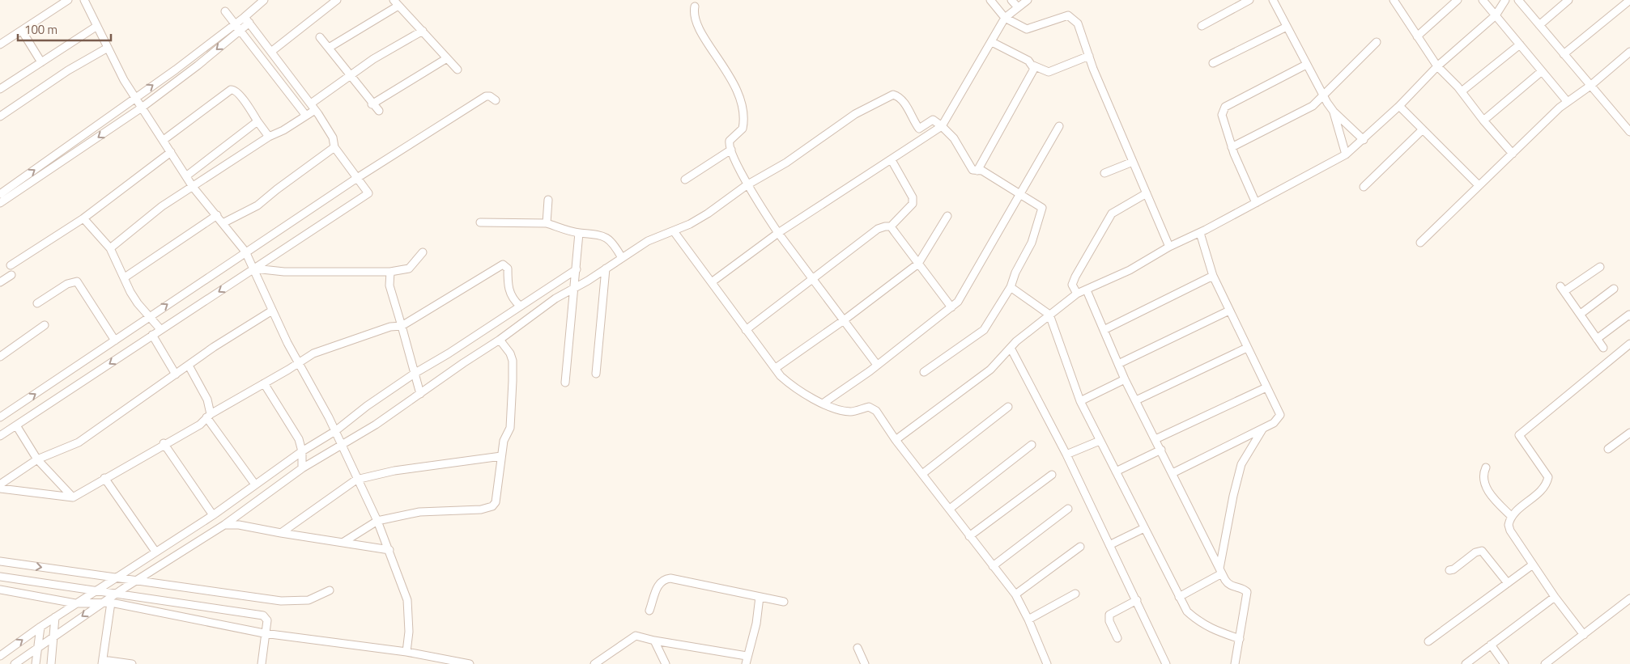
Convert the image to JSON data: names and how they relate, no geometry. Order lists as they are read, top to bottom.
{
  "scale_bar": "100 m"
}
